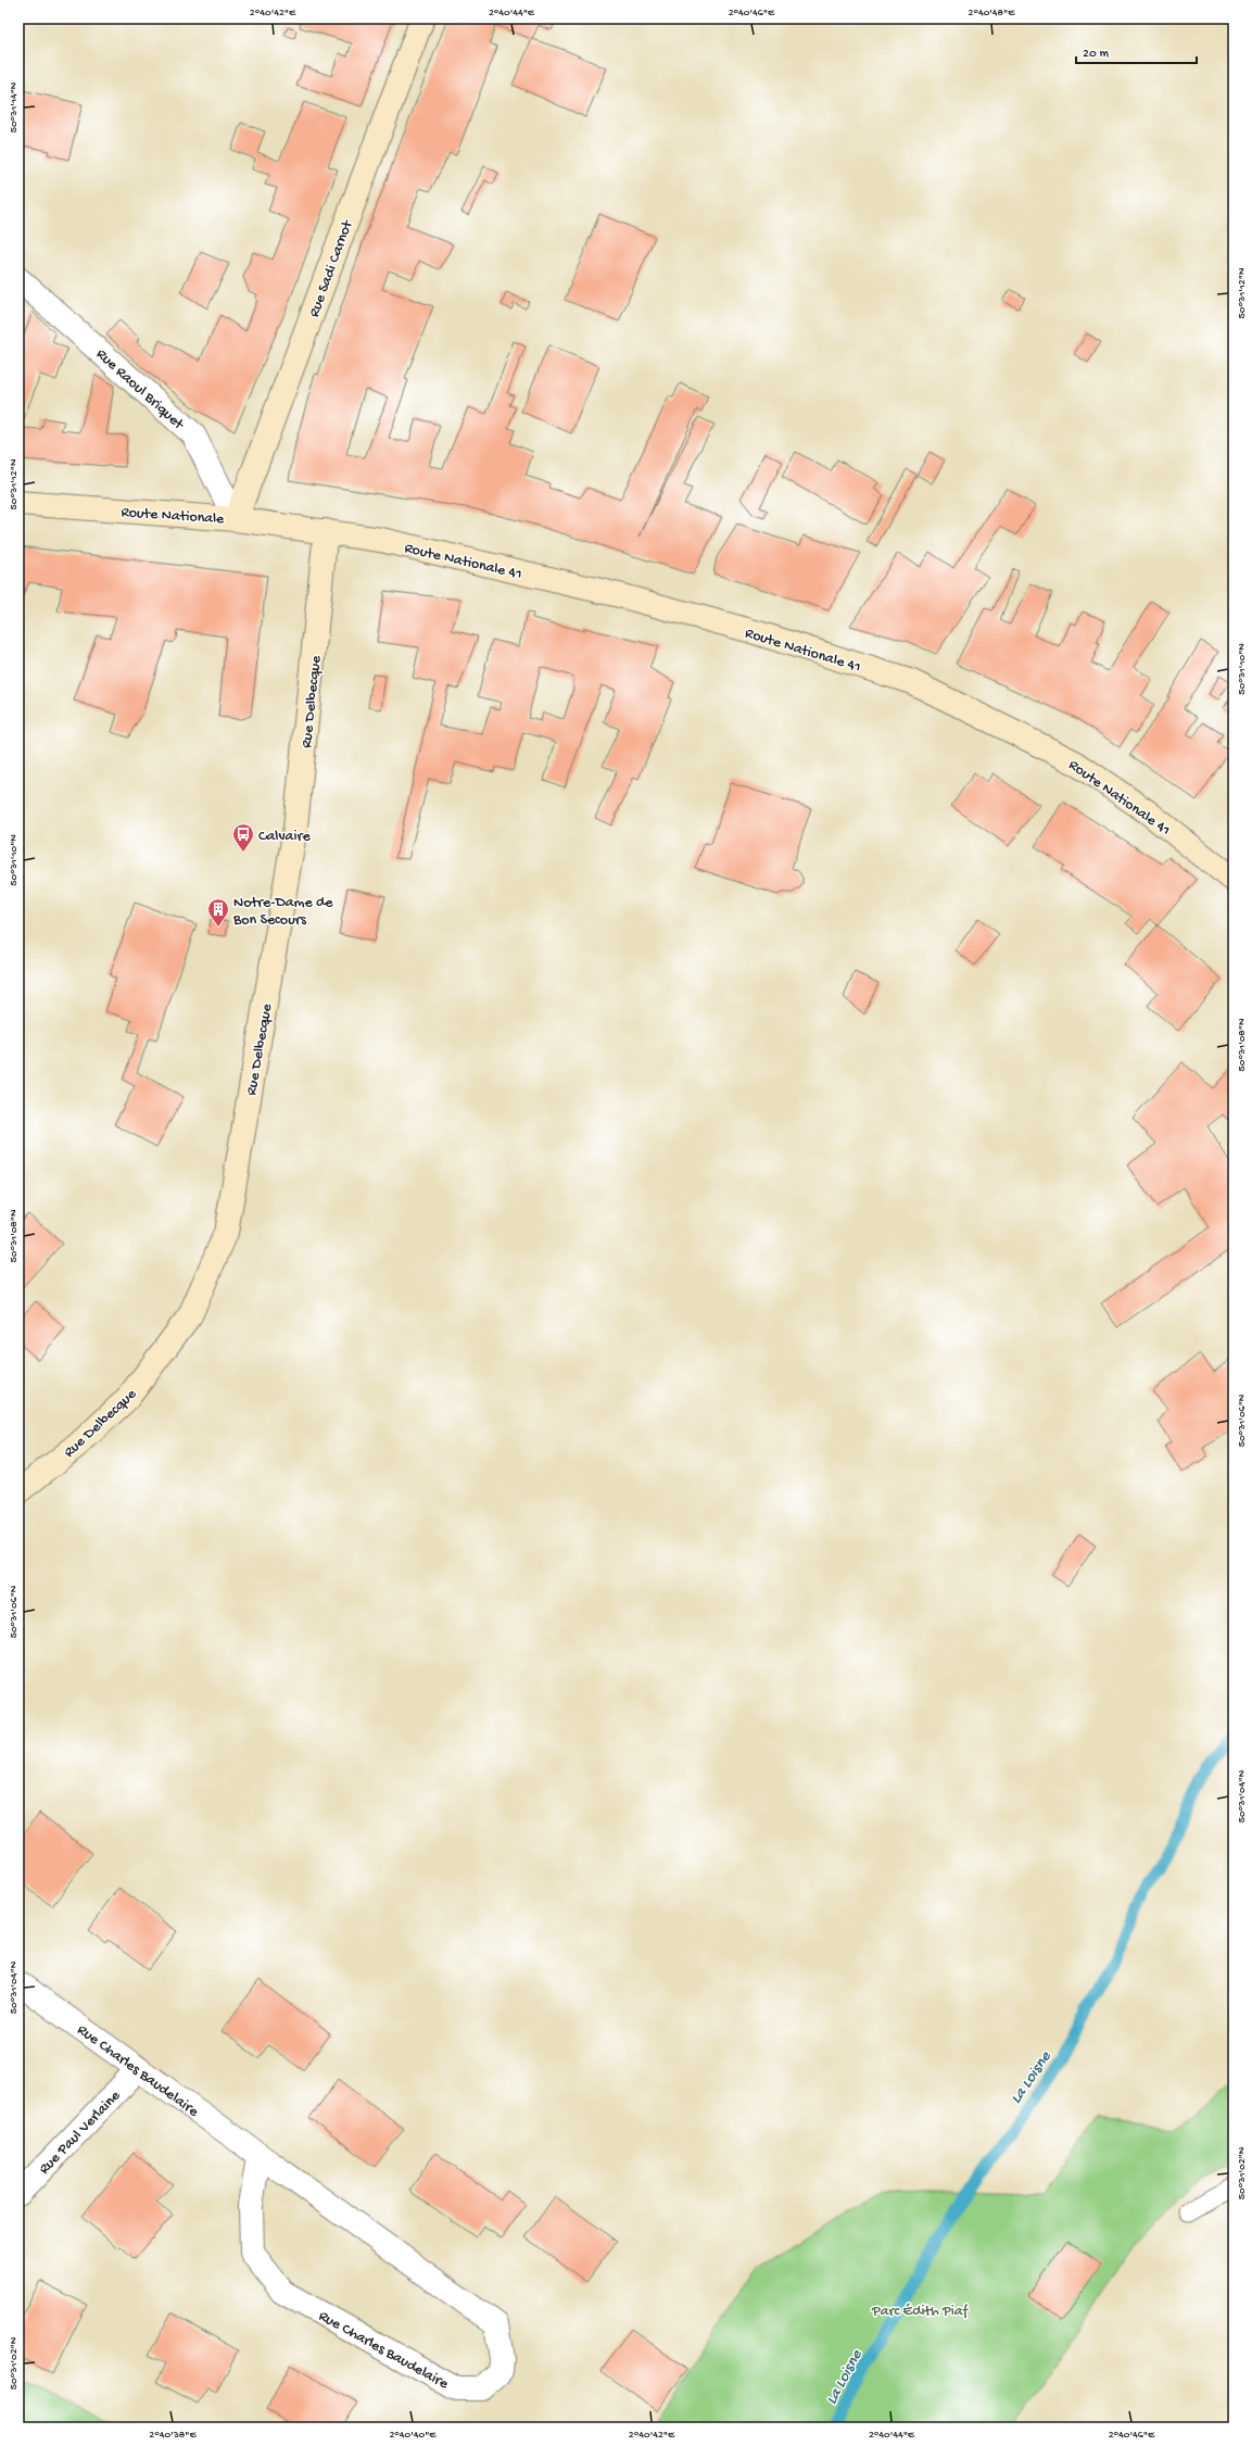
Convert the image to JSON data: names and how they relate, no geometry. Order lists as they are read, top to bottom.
{
  "streets": {
    "street": [
      "Rue Sadi Carnot",
      "Rue Raoul Briquet",
      "Route Nationale",
      "Route Nationale 41",
      "Rue Delbecque",
      "Rue Charles Baudelaire",
      "Rue Paul Verlaine"
    ]
  },
  "crossings": [
    ["Rue Sadi Carnot", "Rue Raoul Briquet"],
    ["Rue Sadi Carnot", "Route Nationale"],
    ["Rue Raoul Briquet", "Route Nationale"],
    ["Route Nationale", "Route Nationale 41"],
    ["Route Nationale", "Rue Delbecque"],
    ["Route Nationale 41", "Rue Delbecque"],
    ["Rue Charles Baudelaire", "Rue Paul Verlaine"]
  ],
  "water": ["La Loisne"],
  "parks": ["Parc Édith Piaf"],
  "places": {
    "bus stop": ["Calvaire"],
    "building": ["Notre-Dame de Bon Secours"]
  },
  "scale_bar": "20 m",
  "coordinates": [
    "2°40'42\"E",
    "2°40'44\"E",
    "2°40'46\"E",
    "2°40'48\"E",
    "50°31'14\"N",
    "50°31'12\"N",
    "50°31'10\"N",
    "50°31'08\"N",
    "50°31'06\"N",
    "50°31'04\"N",
    "50°31'02\"N",
    "2°40'38\"E",
    "2°40'40\"E"
  ]
}
